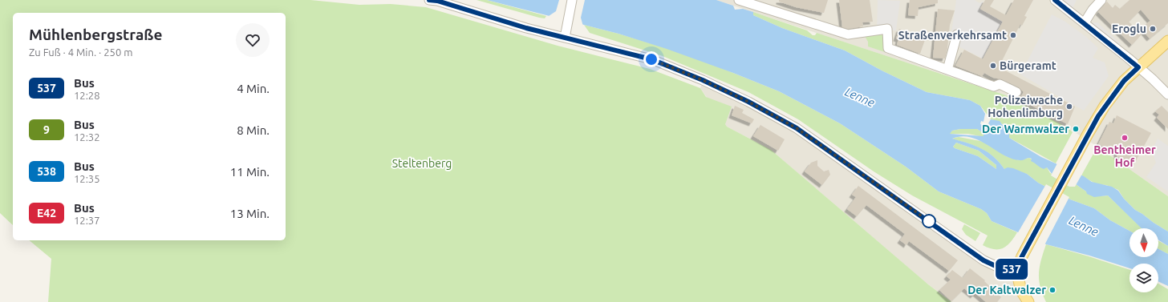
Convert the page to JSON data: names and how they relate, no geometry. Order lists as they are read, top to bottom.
{
  "water": ["Lenne"],
  "parks": ["Steltenberg"],
  "places": [
    "Eroglu",
    "Straßenverkehrsamt",
    "Bürgeramt",
    "Polizeiwache Hohenlimburg",
    "Der Warmwalzer",
    "Bentheimer Hof",
    "Der Kaltwalzer"
  ],
  "lines": ["bus line 537"],
  "north": "bottom",
  "page": {
    "on_map": "537",
    "heading": ["Mühlenbergstraße", "Zu Fuß · 4 Min. · 250 m"],
    "list": [
      {
        "mark": "537",
        "name": "Bus",
        "note": "12:28",
        "value": "4 Min."
      },
      {
        "mark": "9",
        "name": "Bus",
        "note": "12:32",
        "value": "8 Min."
      },
      {
        "mark": "538",
        "name": "Bus",
        "note": "12:35",
        "value": "11 Min."
      },
      {
        "mark": "E42",
        "name": "Bus",
        "note": "12:37",
        "value": "13 Min."
      }
    ]
  }
}
